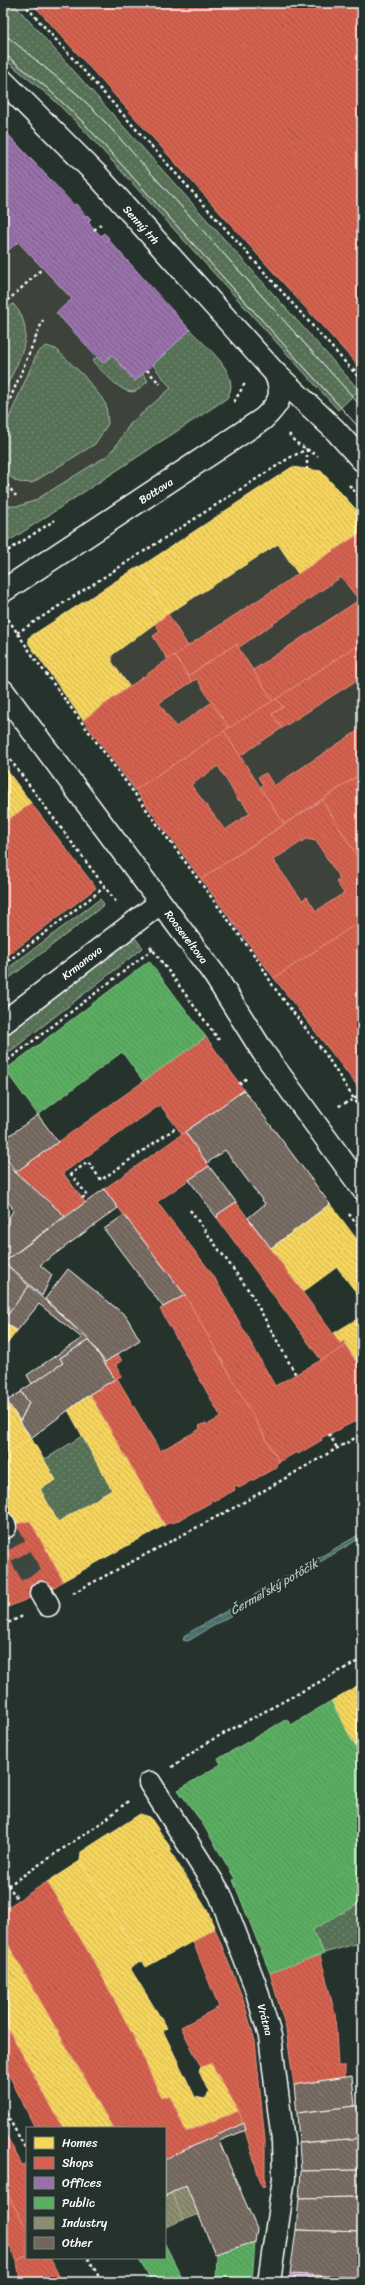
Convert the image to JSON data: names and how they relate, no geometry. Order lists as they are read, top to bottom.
{
  "streets": {
    "street": [
      "Senný trh",
      "Bottova",
      "Rooseveltova",
      "Krmanova",
      "Vrátna"
    ]
  },
  "crossings": [
    ["Senný trh", "Bottova"],
    ["Rooseveltova", "Krmanova"]
  ],
  "water": ["Čermeľský potôčik"],
  "legend": [
    "Homes",
    "Shops",
    "Offices",
    "Public",
    "Industry",
    "Other"
  ]
}
